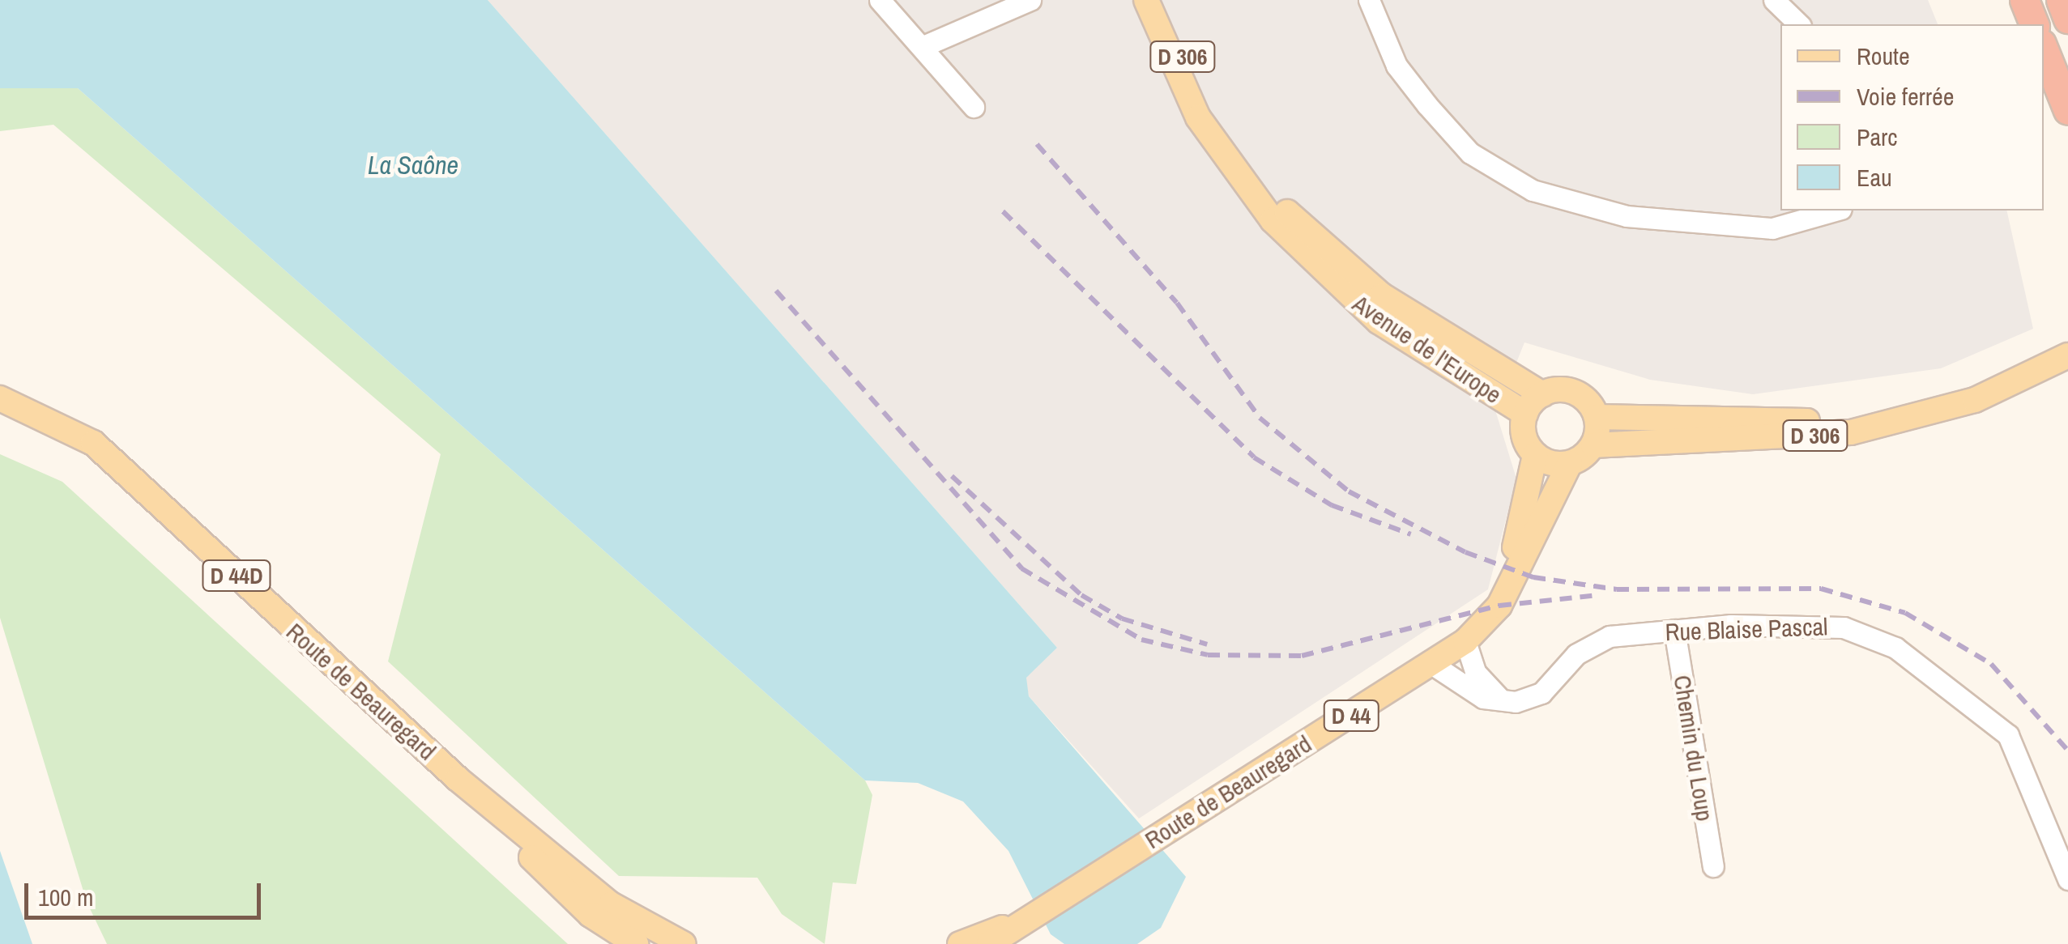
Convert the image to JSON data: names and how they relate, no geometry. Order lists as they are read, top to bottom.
{
  "streets": {
    "main road": [
      "D 306",
      "Avenue de l'Europe",
      "D 44D",
      "Route de Beauregard",
      "D 44"
    ],
    "street": ["Rue Blaise Pascal", "Chemin du Loup"]
  },
  "crossings": [
    ["D 306", "Avenue de l'Europe"],
    ["D 306", "Route de Beauregard"],
    ["Avenue de l'Europe", "Route de Beauregard"],
    ["D 44D", "Route de Beauregard"],
    ["Rue Blaise Pascal", "Chemin du Loup"]
  ],
  "water": ["La Saône"],
  "legend": [
    "Route",
    "Voie ferrée",
    "Parc",
    "Eau"
  ],
  "scale_bar": "100 m"
}
